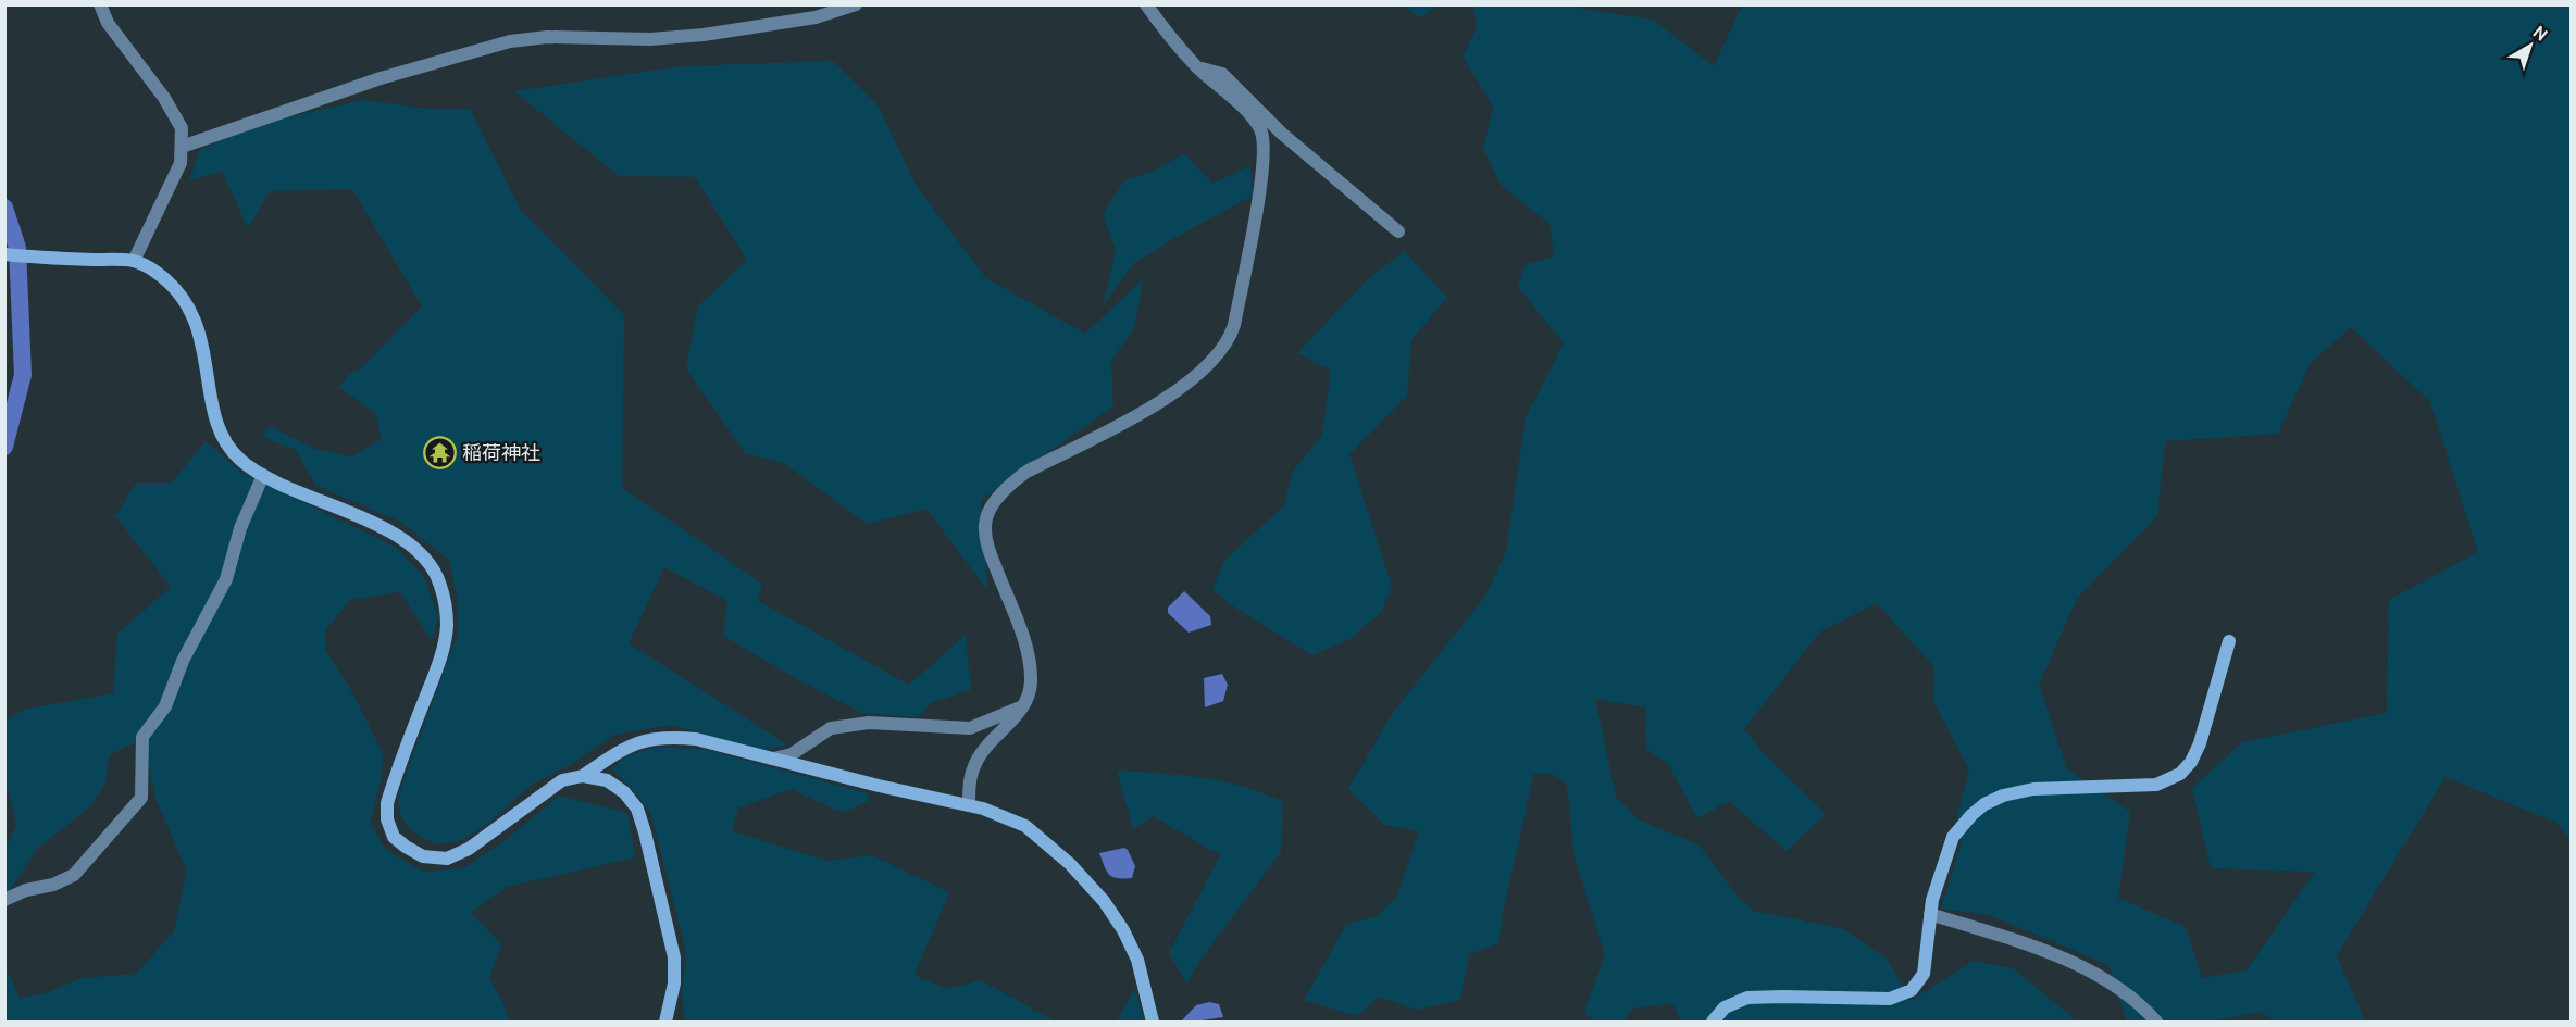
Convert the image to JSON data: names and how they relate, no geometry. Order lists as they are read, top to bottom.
{
  "places": {
    "temple": ["稲荷神社"]
  },
  "north": "top right"
}
